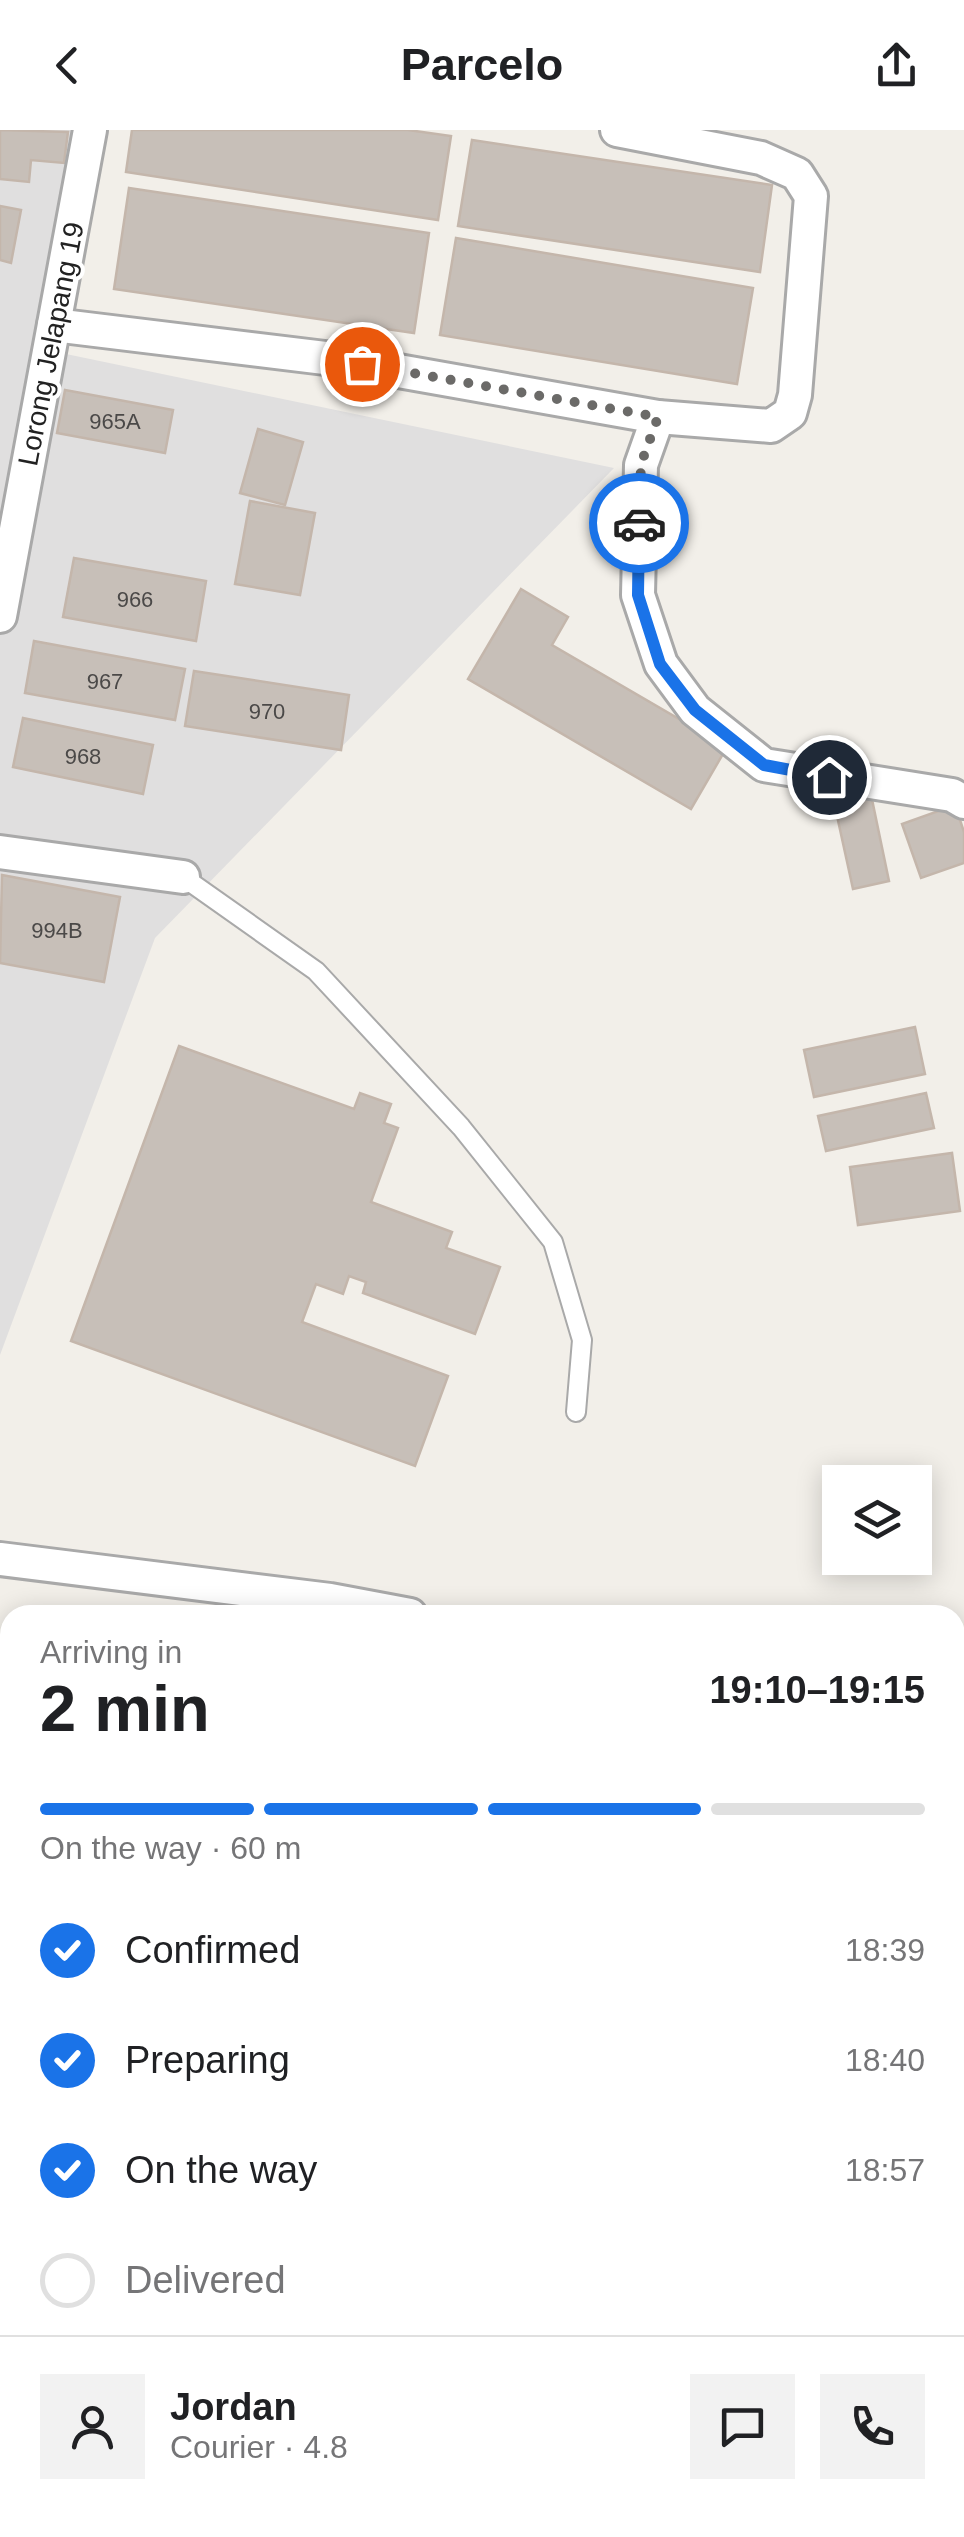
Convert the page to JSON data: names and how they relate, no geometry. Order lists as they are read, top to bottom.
{
  "streets": {
    "street": ["Lorong Jelapang 19"]
  },
  "house_numbers": [
    "965A",
    "966",
    "967",
    "970",
    "968",
    "994B"
  ],
  "page": {
    "header": "Parcelo",
    "heading": ["2 min", "Arriving in", "19:10–19:15"],
    "panel": ["Jordan", "Courier · 4.8"],
    "bar": "On the way · 60 m",
    "list": [
      ["Confirmed", "18:39"],
      ["Preparing", "18:40"],
      ["On the way", "18:57"],
      "Delivered"
    ]
  }
}
